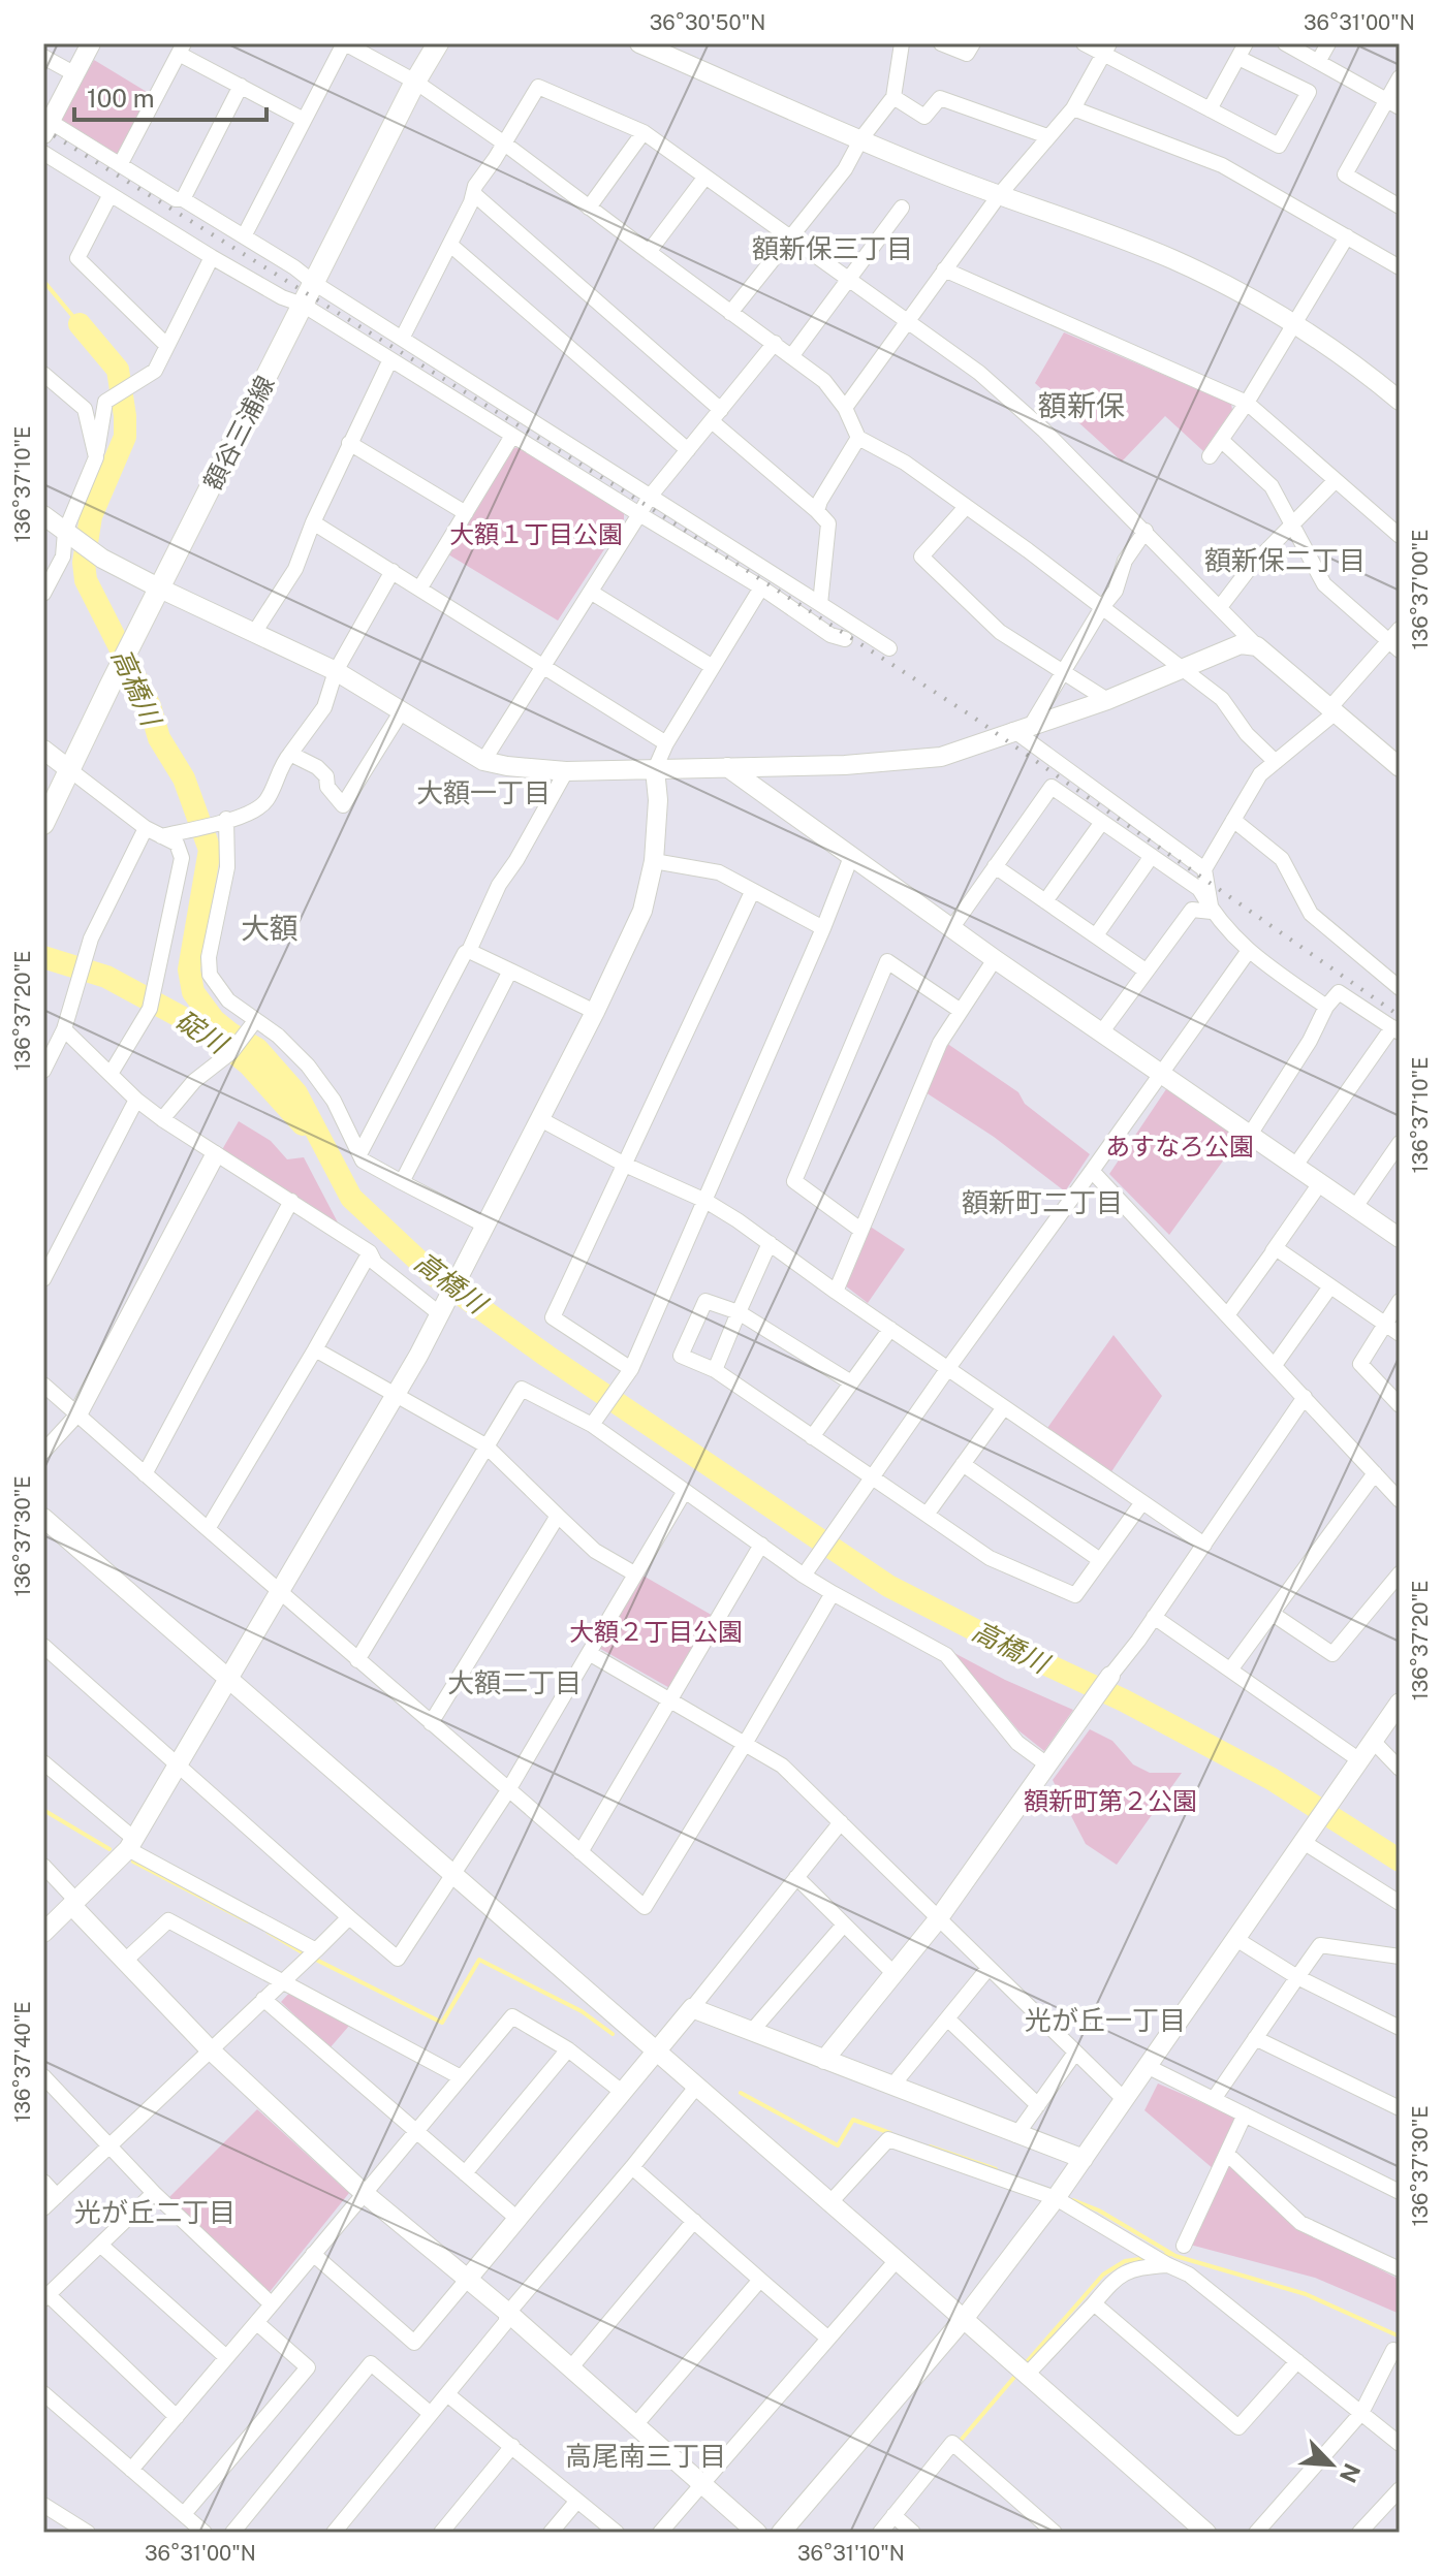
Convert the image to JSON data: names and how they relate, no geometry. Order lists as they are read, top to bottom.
{
  "streets": {
    "main road": ["額谷三浦線"]
  },
  "districts": [
    "額新保三丁目",
    "額新保",
    "額新保二丁目",
    "大額一丁目",
    "大額",
    "額新町二丁目",
    "大額二丁目",
    "光が丘一丁目",
    "光が丘二丁目",
    "高尾南三丁目"
  ],
  "water": ["高橋川", "碇川"],
  "parks": [
    "大額１丁目公園",
    "あすなろ公園",
    "大額２丁目公園",
    "額新町第２公園"
  ],
  "scale_bar": "100 m",
  "north": "bottom right",
  "coordinates": [
    "36°30'50\"N",
    "36°31'00\"N",
    "136°37'10\"E",
    "136°37'00\"E",
    "136°37'20\"E",
    "136°37'30\"E",
    "136°37'40\"E",
    "36°31'10\"N"
  ]
}
